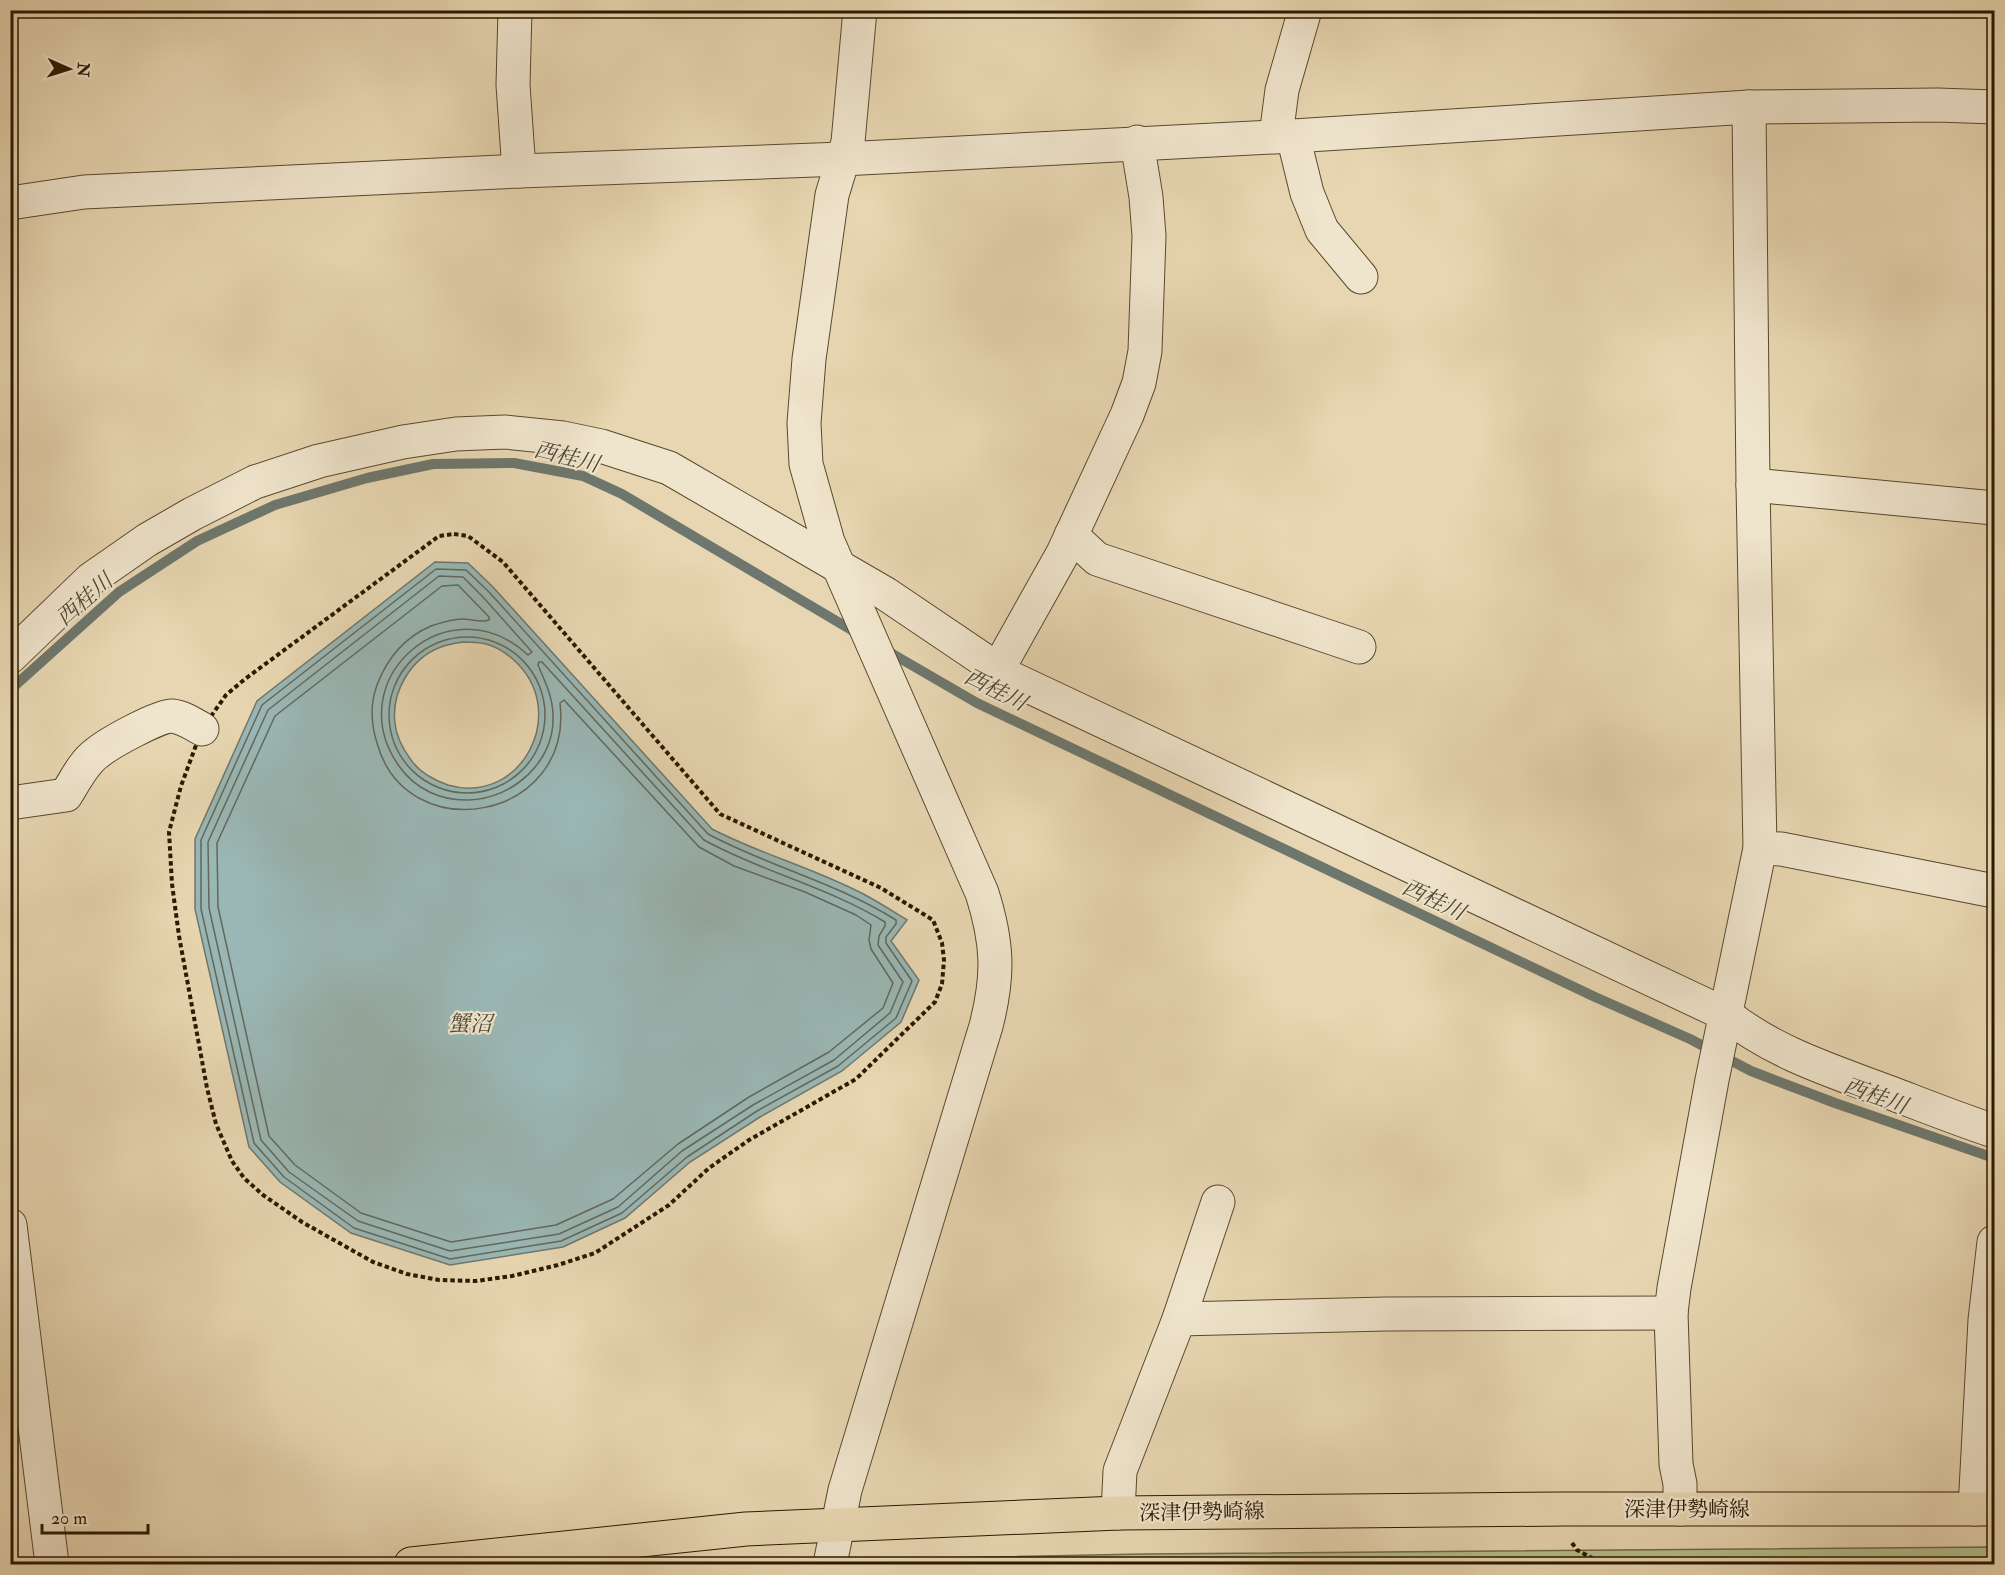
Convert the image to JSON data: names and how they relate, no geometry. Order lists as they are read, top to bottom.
{
  "streets": {
    "main road": ["深津伊勢崎線"]
  },
  "water": ["西桂川", "蟹沼"],
  "scale_bar": "20 m",
  "north": "right"
}
